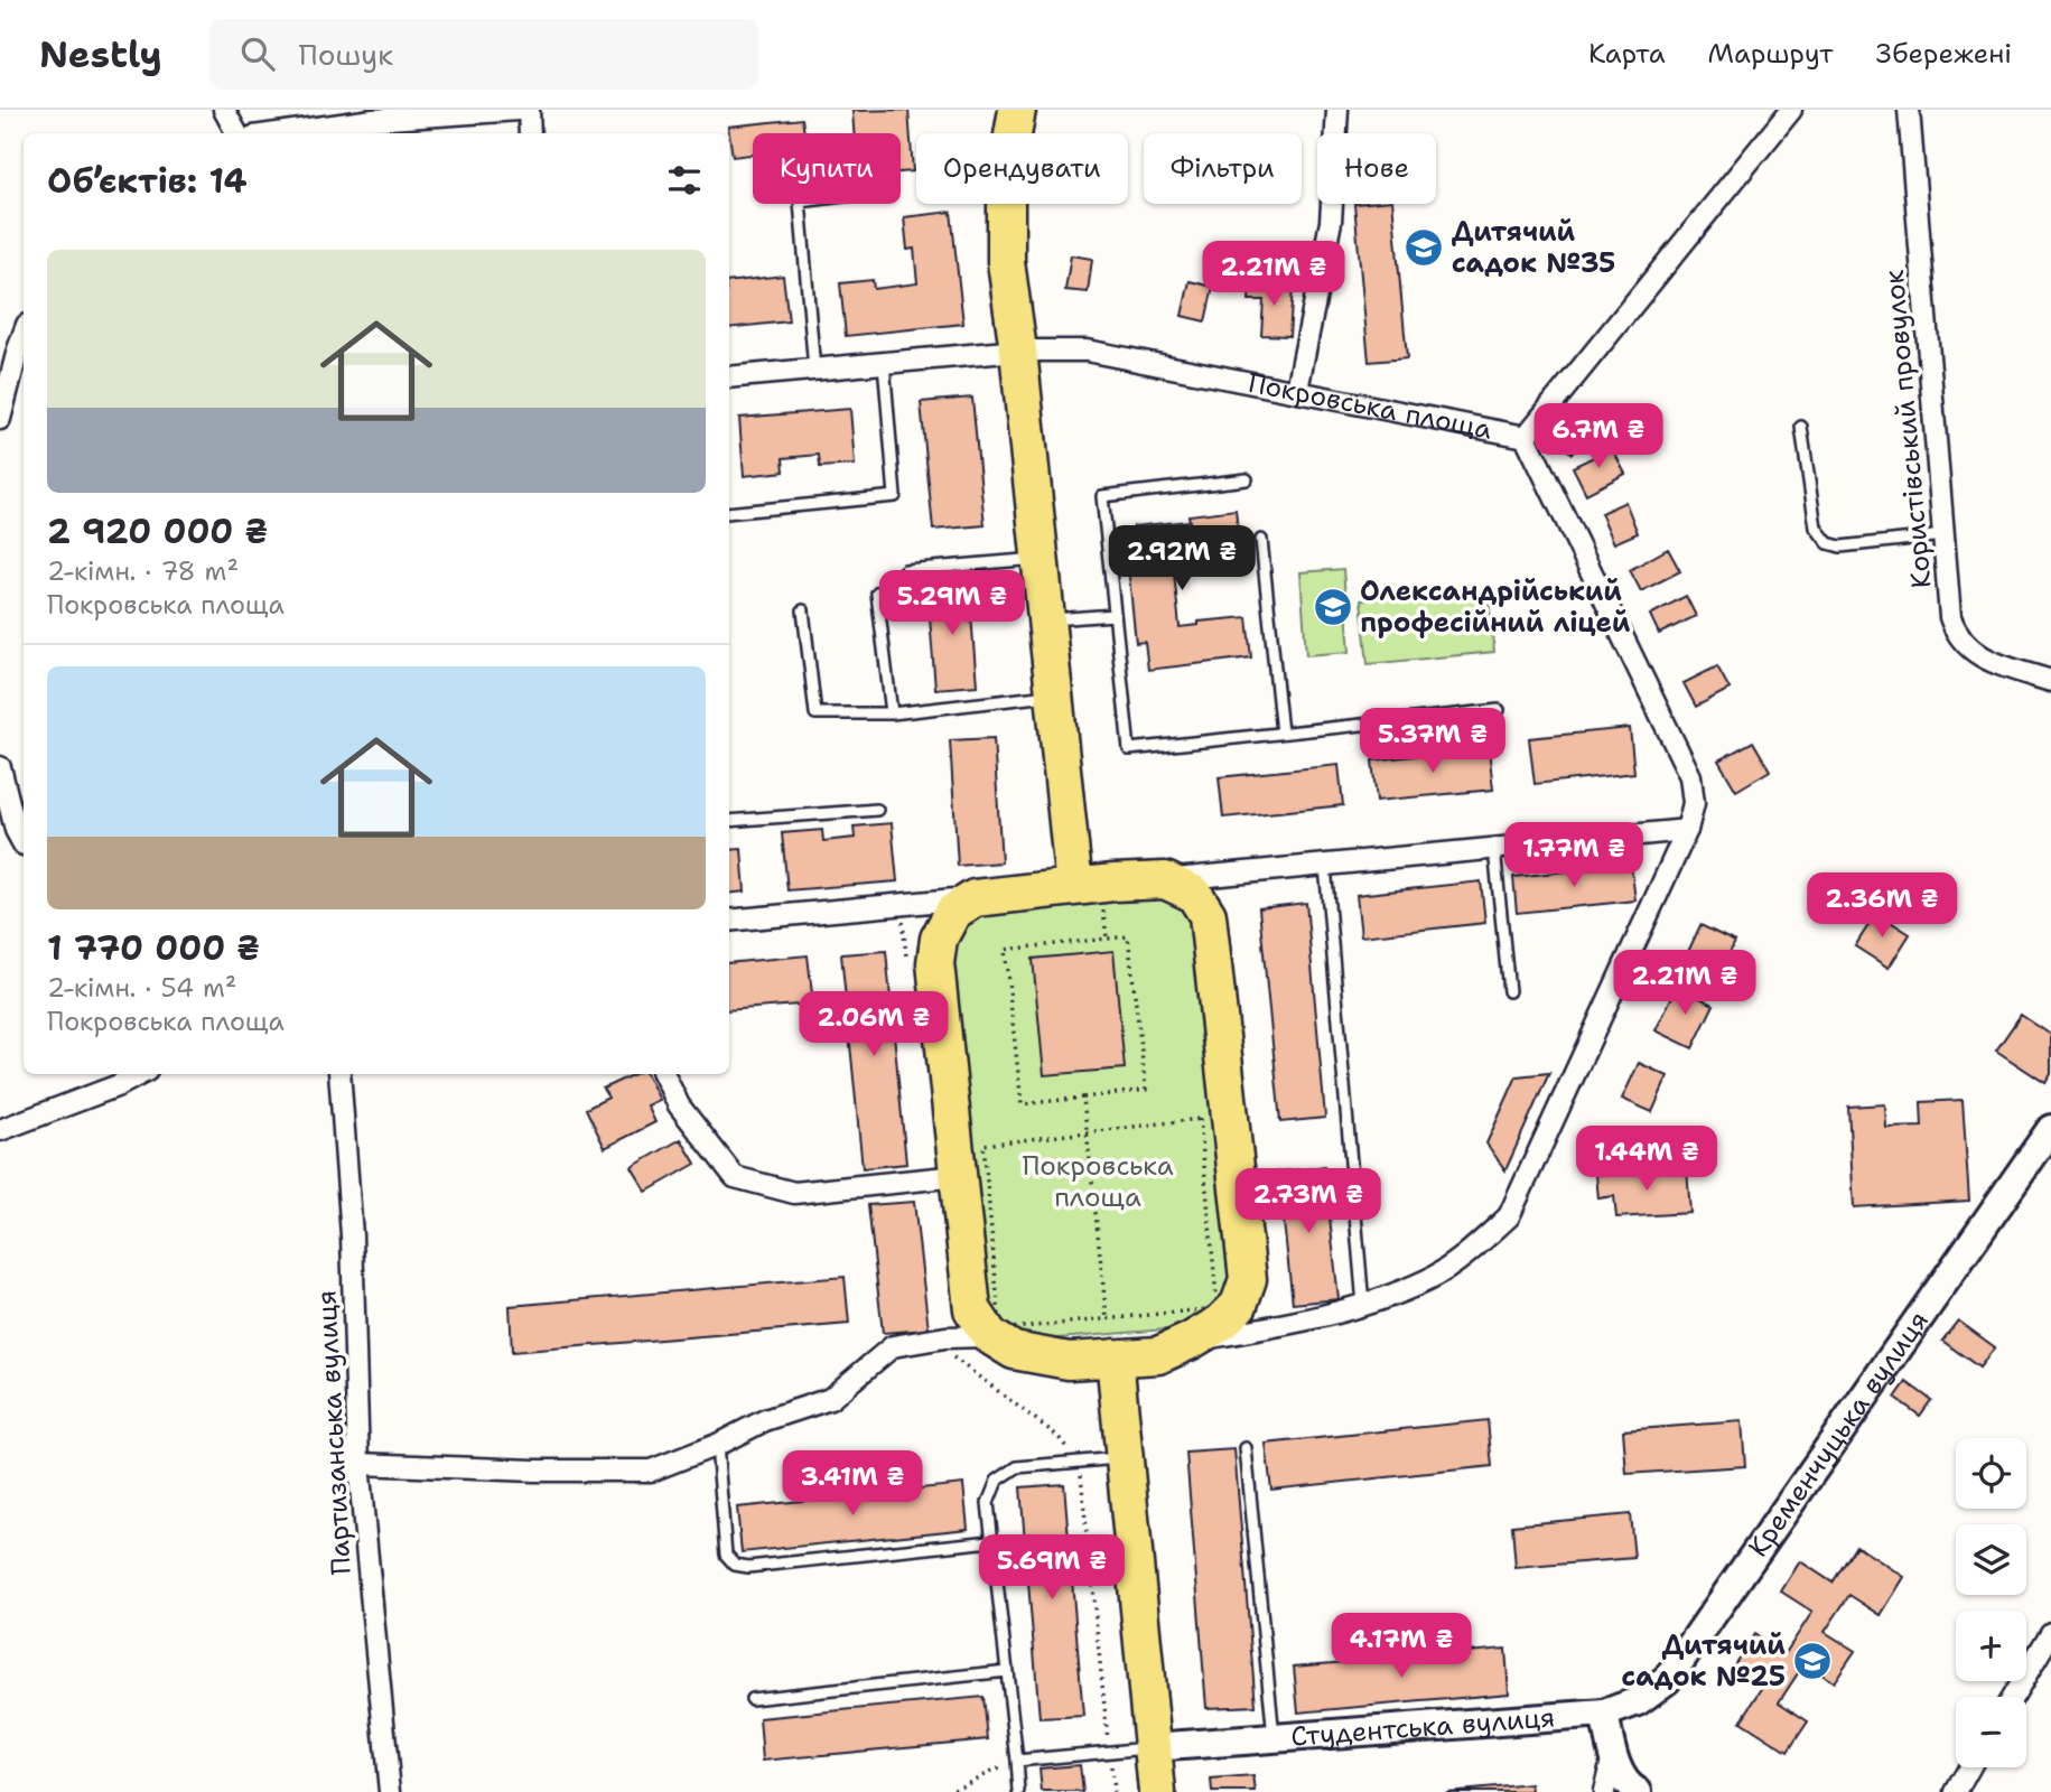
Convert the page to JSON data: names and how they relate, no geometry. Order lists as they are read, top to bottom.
{
  "streets": {
    "highway": ["Покровська площа"],
    "street": [
      "Користівський провулок",
      "Партизанська вулиця",
      "Кременчуцька вулиця",
      "Студентська вулиця"
    ]
  },
  "crossings": [
    ["Кременчуцька вулиця", "Студентська вулиця"]
  ],
  "parks": ["Покровська площа"],
  "places": {
    "school or university": ["Дитячий садок №35", "Олександрійський професійний ліцей", "Дитячий садок №25"]
  },
  "page": {
    "header": "Nestly",
    "search": "Пошук",
    "nav": ["Карта", "Маршрут", "Збережені"],
    "chip": [
      "Купити",
      "Орендувати",
      "Фільтри",
      "Нове"
    ],
    "heading": "Об’єктів: 14",
    "list": [
      {
        "name": "2 920 000 ₴",
        "note": "2-кімн. · 78 m² · Покровська площа"
      },
      {
        "name": "1 770 000 ₴",
        "note": "2-кімн. · 54 m² · Покровська площа"
      }
    ],
    "price": [
      "2.21M ₴",
      "6.7M ₴",
      "2.92M ₴",
      "5.29M ₴",
      "5.37M ₴",
      "1.77M ₴",
      "2.36M ₴",
      "2.21M ₴",
      "2.06M ₴",
      "1.44M ₴",
      "2.73M ₴",
      "3.41M ₴",
      "5.69M ₴",
      "4.17M ₴"
    ],
    "map_buttons": ["+", "−"]
  }
}
